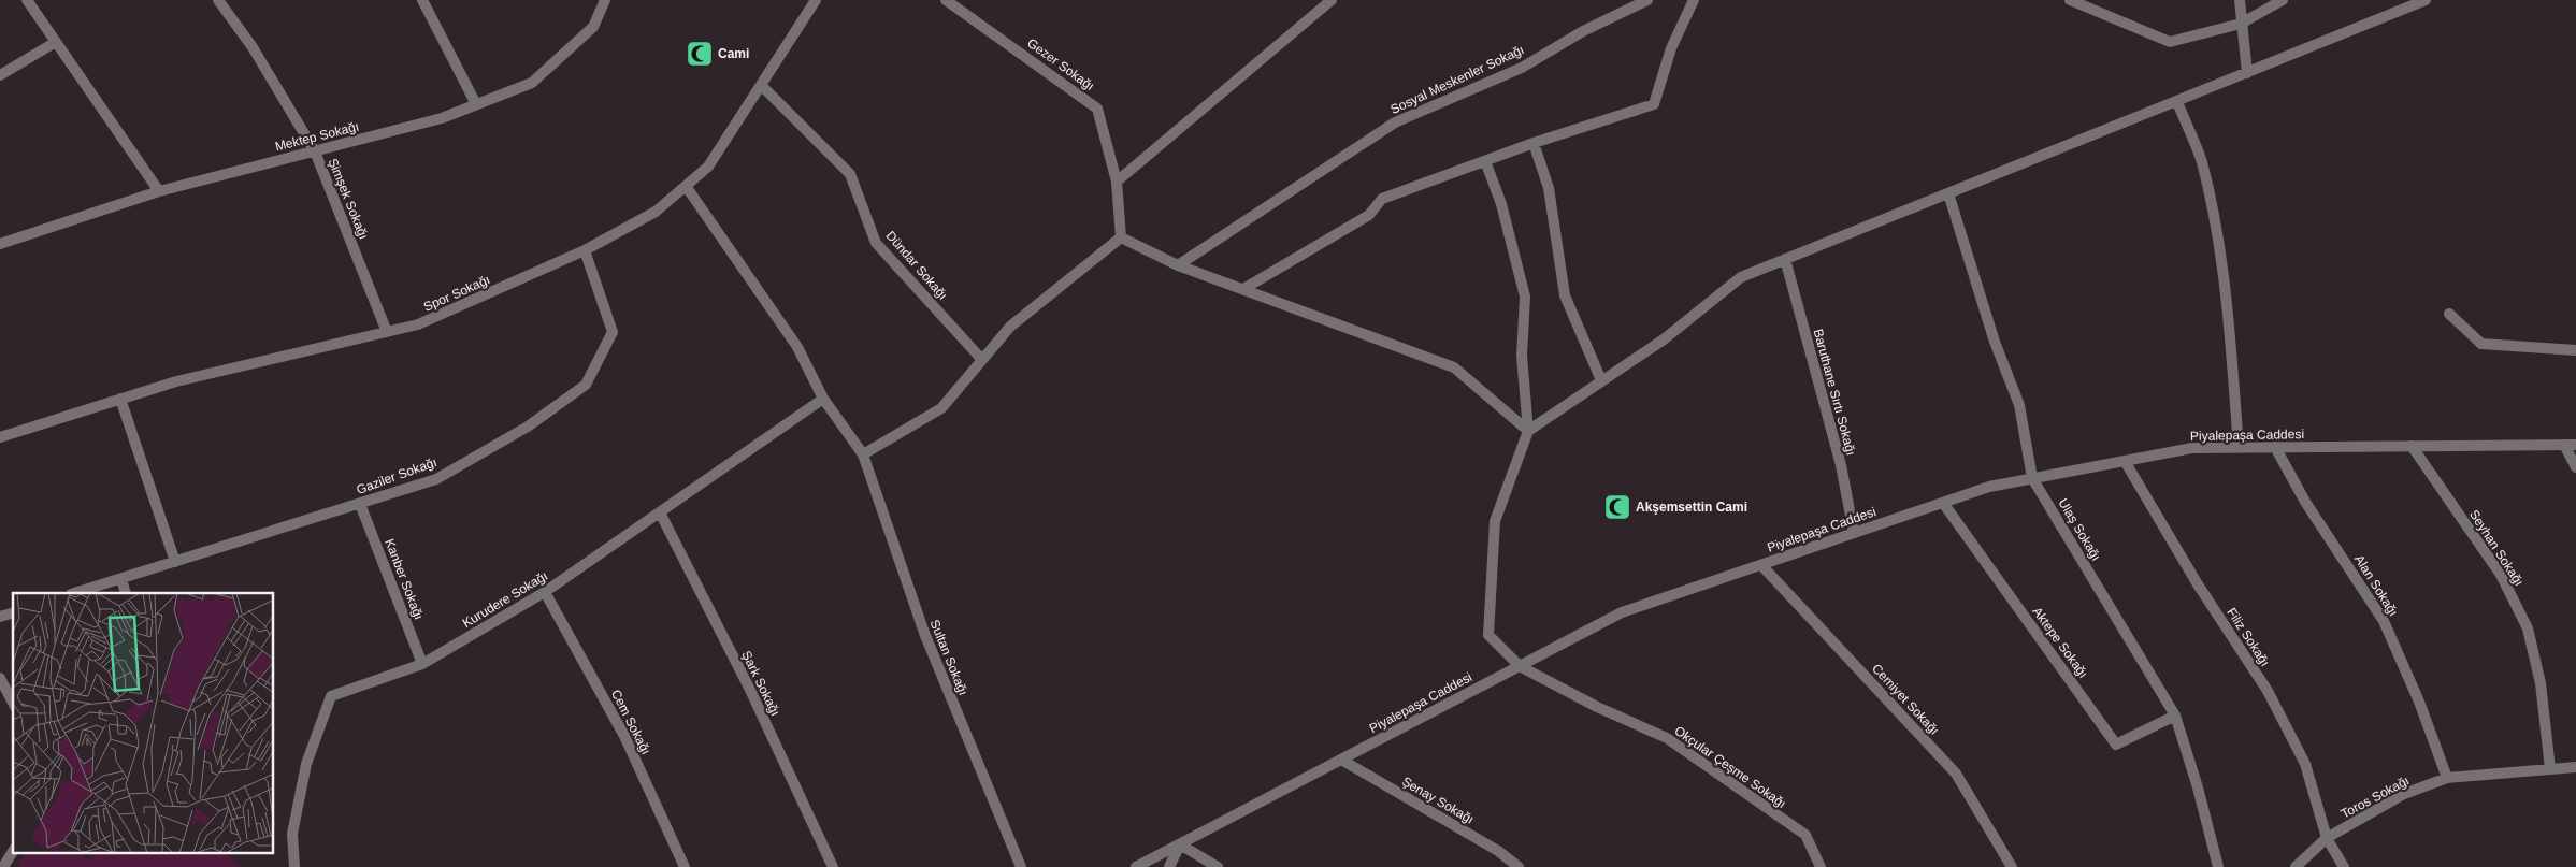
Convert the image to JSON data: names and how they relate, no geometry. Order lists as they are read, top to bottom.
{
  "streets": {
    "street": [
      "Gezer Sokağı",
      "Sosyal Meskenler Sokağı",
      "Mektep Sokağı",
      "Şimşek Sokağı",
      "Dündar Sokağı",
      "Spor Sokağı",
      "Baruthane Sırtı Sokağı",
      "Piyalepaşa Caddesi",
      "Gaziler Sokağı",
      "Ulaş Sokağı",
      "Seyhan Sokağı",
      "Kanber Sokağı",
      "Alan Sokağı",
      "Kurudere Sokağı",
      "Filiz Sokağı",
      "Aktepe Sokağı",
      "Sultan Sokağı",
      "Şark Sokağı",
      "Cemiyet Sokağı",
      "Cem Sokağı",
      "Okçular Çeşme Sokağı",
      "Toros Sokağı",
      "Şenay Sokağı"
    ]
  },
  "crossings": [
    ["Mektep Sokağı", "Şimşek Sokağı"],
    ["Şimşek Sokağı", "Spor Sokağı"],
    ["Dündar Sokağı", "Spor Sokağı"],
    ["Spor Sokağı", "Gaziler Sokağı"],
    ["Spor Sokağı", "Sultan Sokağı"],
    ["Baruthane Sırtı Sokağı", "Piyalepaşa Caddesi"],
    ["Piyalepaşa Caddesi", "Ulaş Sokağı"],
    ["Piyalepaşa Caddesi", "Seyhan Sokağı"],
    ["Piyalepaşa Caddesi", "Alan Sokağı"],
    ["Piyalepaşa Caddesi", "Filiz Sokağı"],
    ["Piyalepaşa Caddesi", "Aktepe Sokağı"],
    ["Piyalepaşa Caddesi", "Cemiyet Sokağı"],
    ["Piyalepaşa Caddesi", "Okçular Çeşme Sokağı"],
    ["Piyalepaşa Caddesi", "Şenay Sokağı"],
    ["Gaziler Sokağı", "Kanber Sokağı"],
    ["Ulaş Sokağı", "Aktepe Sokağı"],
    ["Seyhan Sokağı", "Toros Sokağı"],
    ["Kanber Sokağı", "Kurudere Sokağı"],
    ["Alan Sokağı", "Toros Sokağı"],
    ["Kurudere Sokağı", "Sultan Sokağı"],
    ["Kurudere Sokağı", "Şark Sokağı"],
    ["Kurudere Sokağı", "Cem Sokağı"],
    ["Filiz Sokağı", "Toros Sokağı"]
  ],
  "places": {
    "mosque": ["Cami", "Akşemsettin Cami"]
  }
}
